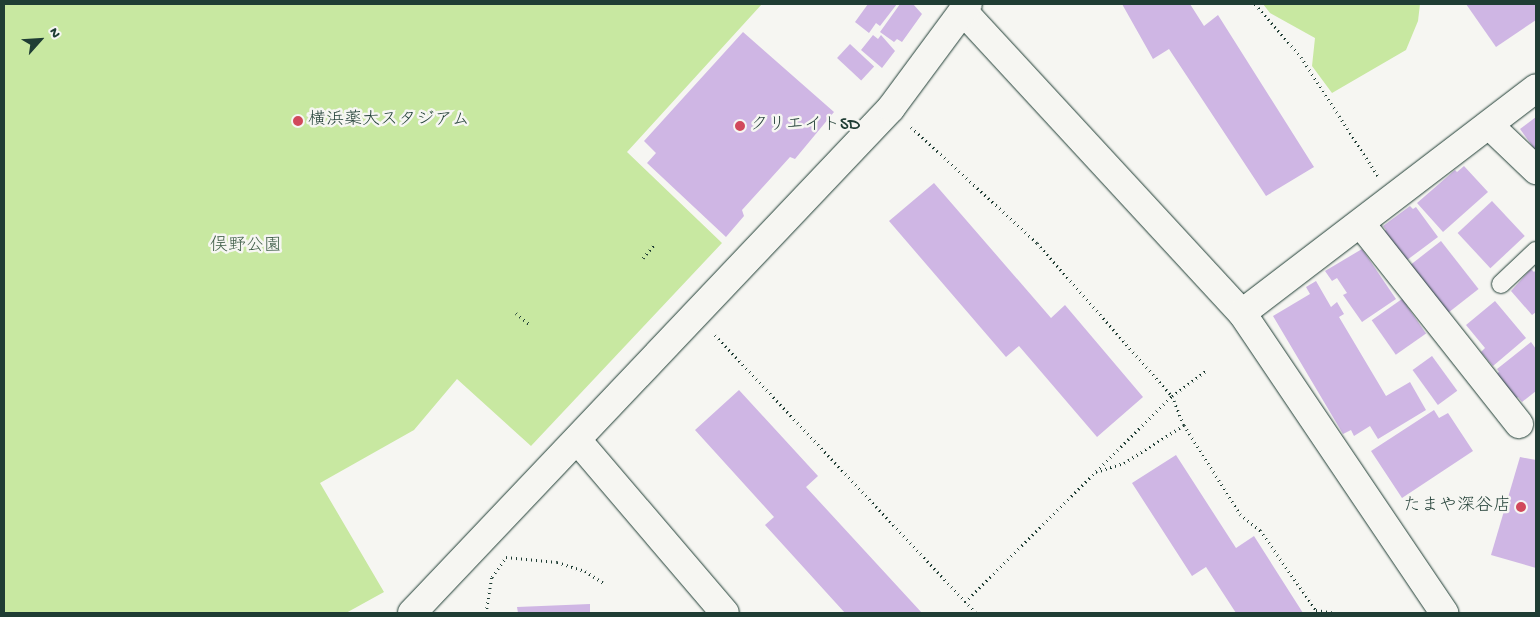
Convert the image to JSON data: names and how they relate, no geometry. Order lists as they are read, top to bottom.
{
  "parks": ["俣野公園"],
  "places": ["横浜薬大スタジアム", "クリエイトSD", "たまや深谷店"],
  "north": "top right"
}
